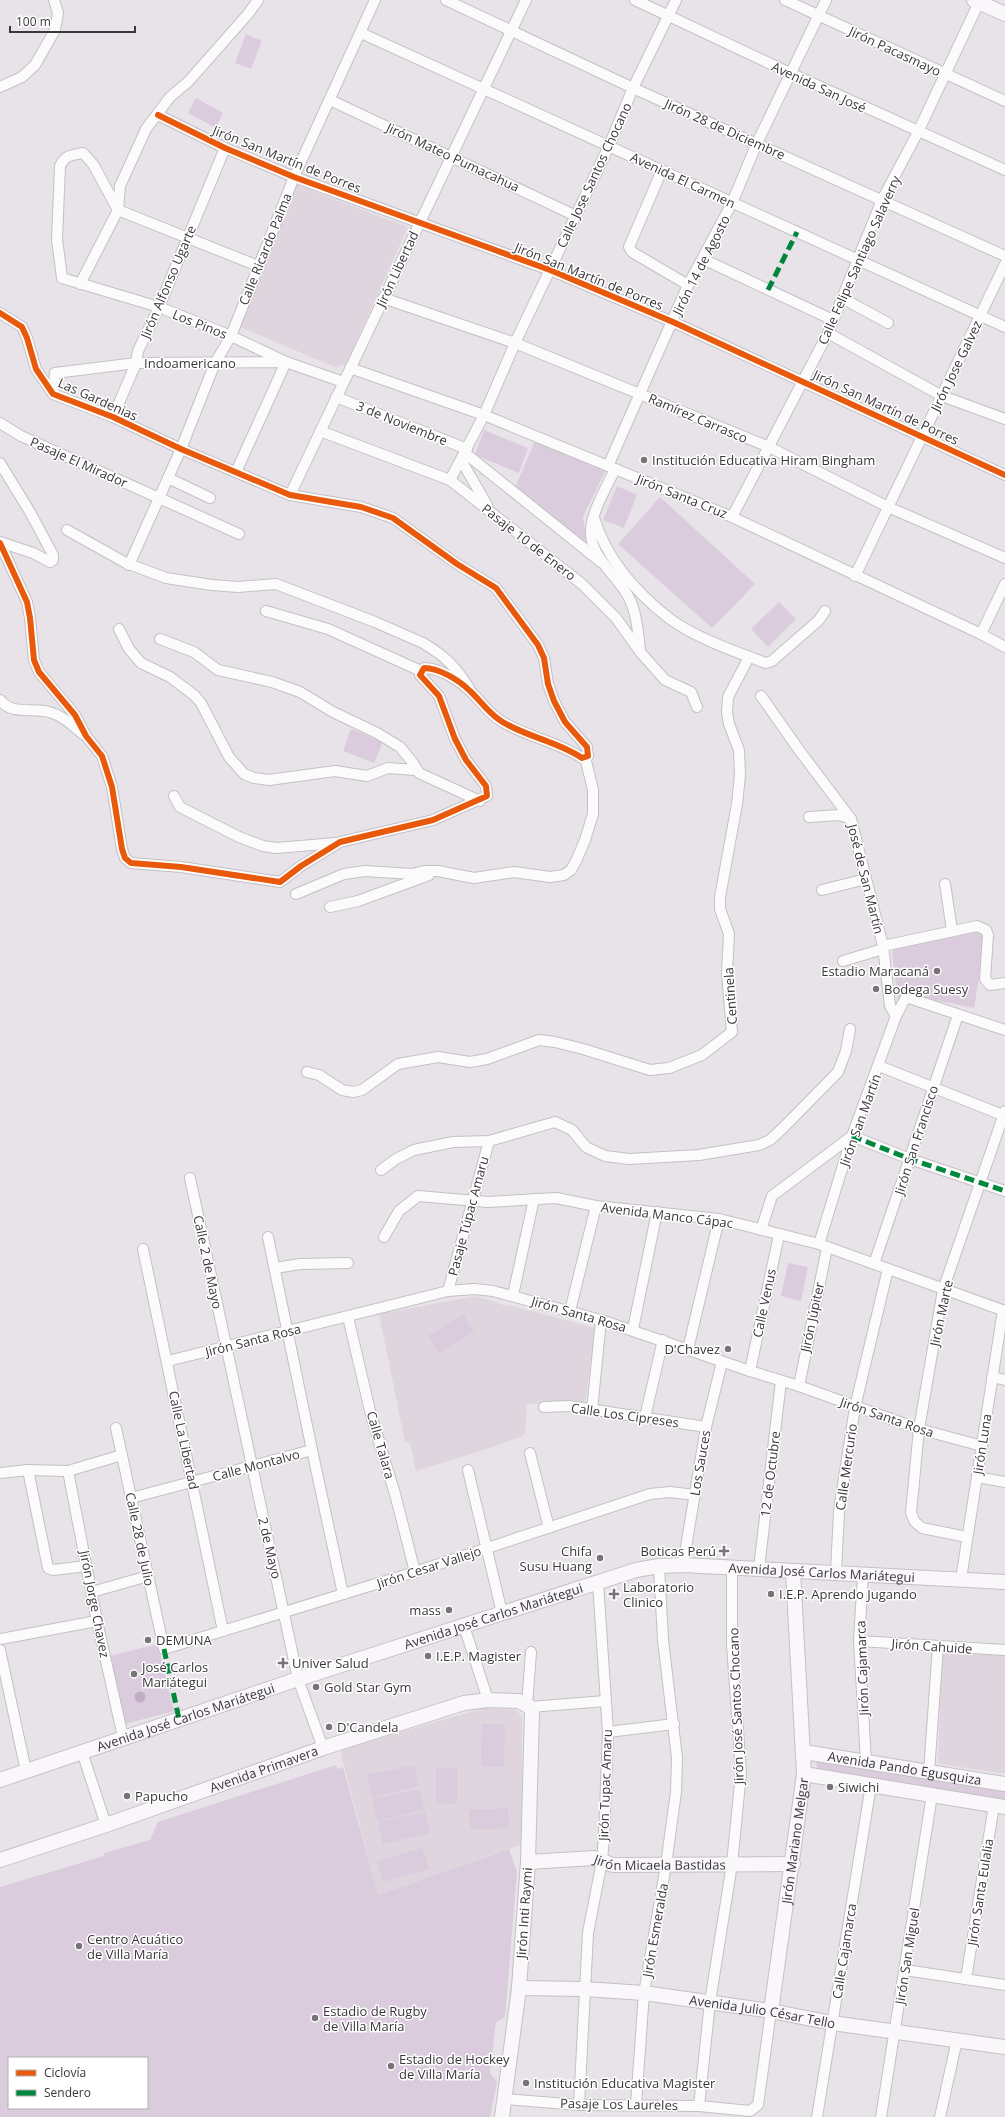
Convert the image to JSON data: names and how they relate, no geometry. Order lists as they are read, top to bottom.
{
  "streets": {
    "street": [
      "Jirón Pacasmayo",
      "Avenida San José",
      "Jirón 28 de Diciembre",
      "Jirón Mateo Pumacahua",
      "Jirón San Martín de Porres",
      "Calle Jose Santos Chocano",
      "Avenida El Carmen",
      "Calle Ricardo Palma",
      "Calle Felipe Santiago Salaverry",
      "Jirón 14 de Agosto",
      "Jirón Libertad",
      "Jirón Alfonso Ugarte",
      "Los Pinos",
      "Indoamericano",
      "Jirón Jose Galvez",
      "Las Gardenias",
      "Ramírez Carrasco",
      "3 de Noviembre",
      "Pasaje El Mirador",
      "Jirón Santa Cruz",
      "Pasaje 10 de Enero",
      "José de San Martín",
      "Centinela",
      "Jirón San Martín",
      "Jirón San Francisco",
      "Avenida Manco Cápac",
      "Pasaje Túpac Amaru",
      "Calle 2 de Mayo",
      "Calle Venus",
      "Jirón Marte",
      "Jirón Santa Rosa",
      "Jirón Júpiter",
      "Calle Los Cipreses",
      "Calle La Libertad",
      "Jirón Luna",
      "Calle Talara",
      "Los Sauces",
      "Calle Montalvo",
      "Calle Mercurio",
      "12 de Octubre",
      "Calle 28 de Julio",
      "2 de Mayo",
      "Jirón Cesar Vallejo",
      "Avenida José Carlos Mariátegui",
      "Jirón Jorge Chavez",
      "Jirón Cahuide",
      "Jirón Cajamarca",
      "Jirón José Santos Chocano",
      "Avenida Pando Egusquiza",
      "Avenida Primavera",
      "Jirón Tupac Amaru",
      "Jirón Mariano Melgar",
      "Jirón Micaela Bastidas",
      "Jirón Santa Eulalia",
      "Jirón Inti Raymi",
      "Jirón Esmeralda",
      "Calle Cajamarca",
      "Jirón San Miguel",
      "Avenida Julio César Tello",
      "Pasaje Los Laureles"
    ]
  },
  "crossings": [
    ["Jirón Pacasmayo", "Calle Felipe Santiago Salaverry"],
    ["Jirón Pacasmayo", "Jirón 14 de Agosto"],
    ["Avenida San José", "Calle Jose Santos Chocano"],
    ["Avenida San José", "Calle Felipe Santiago Salaverry"],
    ["Avenida San José", "Jirón 14 de Agosto"],
    ["Jirón 28 de Diciembre", "Calle Jose Santos Chocano"],
    ["Jirón 28 de Diciembre", "Calle Felipe Santiago Salaverry"],
    ["Jirón 28 de Diciembre", "Jirón 14 de Agosto"],
    ["Jirón 28 de Diciembre", "Jirón Libertad"],
    ["Jirón Mateo Pumacahua", "Calle Jose Santos Chocano"],
    ["Jirón Mateo Pumacahua", "Calle Ricardo Palma"],
    ["Jirón Mateo Pumacahua", "Jirón Libertad"],
    ["Jirón San Martín de Porres", "Calle Jose Santos Chocano"],
    ["Jirón San Martín de Porres", "Calle Ricardo Palma"],
    ["Jirón San Martín de Porres", "Calle Felipe Santiago Salaverry"],
    ["Jirón San Martín de Porres", "Jirón 14 de Agosto"],
    ["Jirón San Martín de Porres", "Jirón Libertad"],
    ["Jirón San Martín de Porres", "Jirón Alfonso Ugarte"],
    ["Jirón San Martín de Porres", "Jirón Jose Galvez"],
    ["Calle Jose Santos Chocano", "Avenida El Carmen"],
    ["Calle Jose Santos Chocano", "Ramírez Carrasco"],
    ["Calle Jose Santos Chocano", "3 de Noviembre"],
    ["Calle Jose Santos Chocano", "Jirón Santa Cruz"],
    ["Calle Jose Santos Chocano", "Pasaje 10 de Enero"],
    ["Avenida El Carmen", "Calle Ricardo Palma"],
    ["Avenida El Carmen", "Calle Felipe Santiago Salaverry"],
    ["Avenida El Carmen", "Jirón 14 de Agosto"],
    ["Avenida El Carmen", "Jirón Libertad"],
    ["Avenida El Carmen", "Jirón Jose Galvez"],
    ["Calle Ricardo Palma", "Los Pinos"],
    ["Calle Ricardo Palma", "Indoamericano"],
    ["Calle Ricardo Palma", "Las Gardenias"],
    ["Calle Ricardo Palma", "Pasaje El Mirador"],
    ["Calle Felipe Santiago Salaverry", "Ramírez Carrasco"],
    ["Calle Felipe Santiago Salaverry", "Jirón Santa Cruz"],
    ["Jirón 14 de Agosto", "Ramírez Carrasco"],
    ["Jirón 14 de Agosto", "3 de Noviembre"],
    ["Jirón 14 de Agosto", "Jirón Santa Cruz"],
    ["Jirón Libertad", "Indoamericano"],
    ["Jirón Libertad", "Las Gardenias"],
    ["Jirón Libertad", "Ramírez Carrasco"],
    ["Jirón Libertad", "3 de Noviembre"],
    ["Jirón Libertad", "Jirón Santa Cruz"],
    ["Jirón Libertad", "Pasaje 10 de Enero"],
    ["Jirón Alfonso Ugarte", "Los Pinos"],
    ["Jirón Alfonso Ugarte", "Indoamericano"],
    ["Jirón Alfonso Ugarte", "Las Gardenias"],
    ["Los Pinos", "Indoamericano"],
    ["Indoamericano", "Las Gardenias"],
    ["Jirón Jose Galvez", "Ramírez Carrasco"],
    ["Jirón Jose Galvez", "Jirón Santa Cruz"],
    ["José de San Martín", "Jirón San Martín"],
    ["Jirón San Martín", "Jirón San Francisco"],
    ["Jirón San Martín", "Avenida Manco Cápac"],
    ["Jirón San Martín", "Jirón Júpiter"],
    ["Jirón San Francisco", "Avenida Manco Cápac"],
    ["Avenida Manco Cápac", "Pasaje Túpac Amaru"],
    ["Avenida Manco Cápac", "Calle Venus"],
    ["Avenida Manco Cápac", "Jirón Marte"],
    ["Avenida Manco Cápac", "Jirón Júpiter"],
    ["Avenida Manco Cápac", "Jirón Luna"],
    ["Avenida Manco Cápac", "Calle Mercurio"],
    ["Pasaje Túpac Amaru", "Jirón Santa Rosa"],
    ["Calle 2 de Mayo", "Jirón Santa Rosa"],
    ["Calle 2 de Mayo", "2 de Mayo"],
    ["Calle Venus", "Jirón Santa Rosa"],
    ["Jirón Marte", "Jirón Santa Rosa"],
    ["Jirón Marte", "Jirón Luna"],
    ["Jirón Santa Rosa", "Jirón Júpiter"],
    ["Jirón Santa Rosa", "Calle La Libertad"],
    ["Jirón Santa Rosa", "Jirón Luna"],
    ["Jirón Santa Rosa", "Calle Talara"],
    ["Jirón Santa Rosa", "Los Sauces"],
    ["Jirón Santa Rosa", "Calle Mercurio"],
    ["Jirón Santa Rosa", "12 de Octubre"],
    ["Jirón Santa Rosa", "2 de Mayo"],
    ["Calle Los Cipreses", "Los Sauces"],
    ["Calle La Libertad", "Calle Montalvo"],
    ["Calle La Libertad", "Jirón Cesar Vallejo"],
    ["Jirón Luna", "Avenida José Carlos Mariátegui"],
    ["Calle Talara", "Jirón Cesar Vallejo"],
    ["Los Sauces", "Jirón Cesar Vallejo"],
    ["Los Sauces", "Avenida José Carlos Mariátegui"],
    ["Calle Montalvo", "Calle 28 de Julio"],
    ["Calle Montalvo", "2 de Mayo"],
    ["Calle Mercurio", "Avenida José Carlos Mariátegui"],
    ["12 de Octubre", "Avenida José Carlos Mariátegui"],
    ["Calle 28 de Julio", "Jirón Cesar Vallejo"],
    ["2 de Mayo", "Jirón Cesar Vallejo"],
    ["2 de Mayo", "Avenida José Carlos Mariátegui"],
    ["2 de Mayo", "Avenida Primavera"],
    ["Avenida José Carlos Mariátegui", "Jirón Jorge Chavez"],
    ["Avenida José Carlos Mariátegui", "Jirón Cajamarca"],
    ["Avenida José Carlos Mariátegui", "Jirón José Santos Chocano"],
    ["Avenida José Carlos Mariátegui", "Jirón Tupac Amaru"],
    ["Avenida José Carlos Mariátegui", "Jirón Mariano Melgar"],
    ["Avenida José Carlos Mariátegui", "Jirón Esmeralda"],
    ["Jirón Cahuide", "Jirón Cajamarca"],
    ["Jirón Cajamarca", "Avenida Pando Egusquiza"],
    ["Jirón José Santos Chocano", "Jirón Micaela Bastidas"],
    ["Jirón José Santos Chocano", "Avenida Julio César Tello"],
    ["Jirón José Santos Chocano", "Pasaje Los Laureles"],
    ["Avenida Pando Egusquiza", "Jirón Mariano Melgar"],
    ["Avenida Pando Egusquiza", "Jirón Santa Eulalia"],
    ["Avenida Pando Egusquiza", "Calle Cajamarca"],
    ["Avenida Pando Egusquiza", "Jirón San Miguel"],
    ["Avenida Primavera", "Jirón Inti Raymi"],
    ["Jirón Tupac Amaru", "Jirón Micaela Bastidas"],
    ["Jirón Tupac Amaru", "Avenida Julio César Tello"],
    ["Jirón Tupac Amaru", "Pasaje Los Laureles"],
    ["Jirón Mariano Melgar", "Jirón Micaela Bastidas"],
    ["Jirón Mariano Melgar", "Avenida Julio César Tello"],
    ["Jirón Mariano Melgar", "Pasaje Los Laureles"],
    ["Jirón Micaela Bastidas", "Jirón Inti Raymi"],
    ["Jirón Micaela Bastidas", "Jirón Esmeralda"],
    ["Jirón Inti Raymi", "Avenida Julio César Tello"],
    ["Jirón Inti Raymi", "Pasaje Los Laureles"],
    ["Jirón Esmeralda", "Avenida Julio César Tello"],
    ["Jirón Esmeralda", "Pasaje Los Laureles"],
    ["Calle Cajamarca", "Avenida Julio César Tello"],
    ["Jirón San Miguel", "Avenida Julio César Tello"]
  ],
  "places": {
    "other": [
      "Institución Educativa Hiram Bingham",
      "Estadio Maracaná",
      "Bodega Suesy",
      "D'Chavez",
      "Chifa Susu Huang",
      "I.E.P. Aprendo Jugando",
      "mass",
      "DEMUNA",
      "I.E.P. Magister",
      "José Carlos Mariátegui",
      "Gold Star Gym",
      "D'Candela",
      "Siwichi",
      "Papucho",
      "Centro Acuático de Villa María",
      "Estadio de Rugby de Villa María",
      "Estadio de Hockey de Villa María",
      "Institución Educativa Magister"
    ],
    "health": ["Boticas Perú", "Laboratorio Clinico", "Univer Salud"]
  },
  "legend": ["Ciclovía", "Sendero"],
  "scale_bar": "100 m"
}
